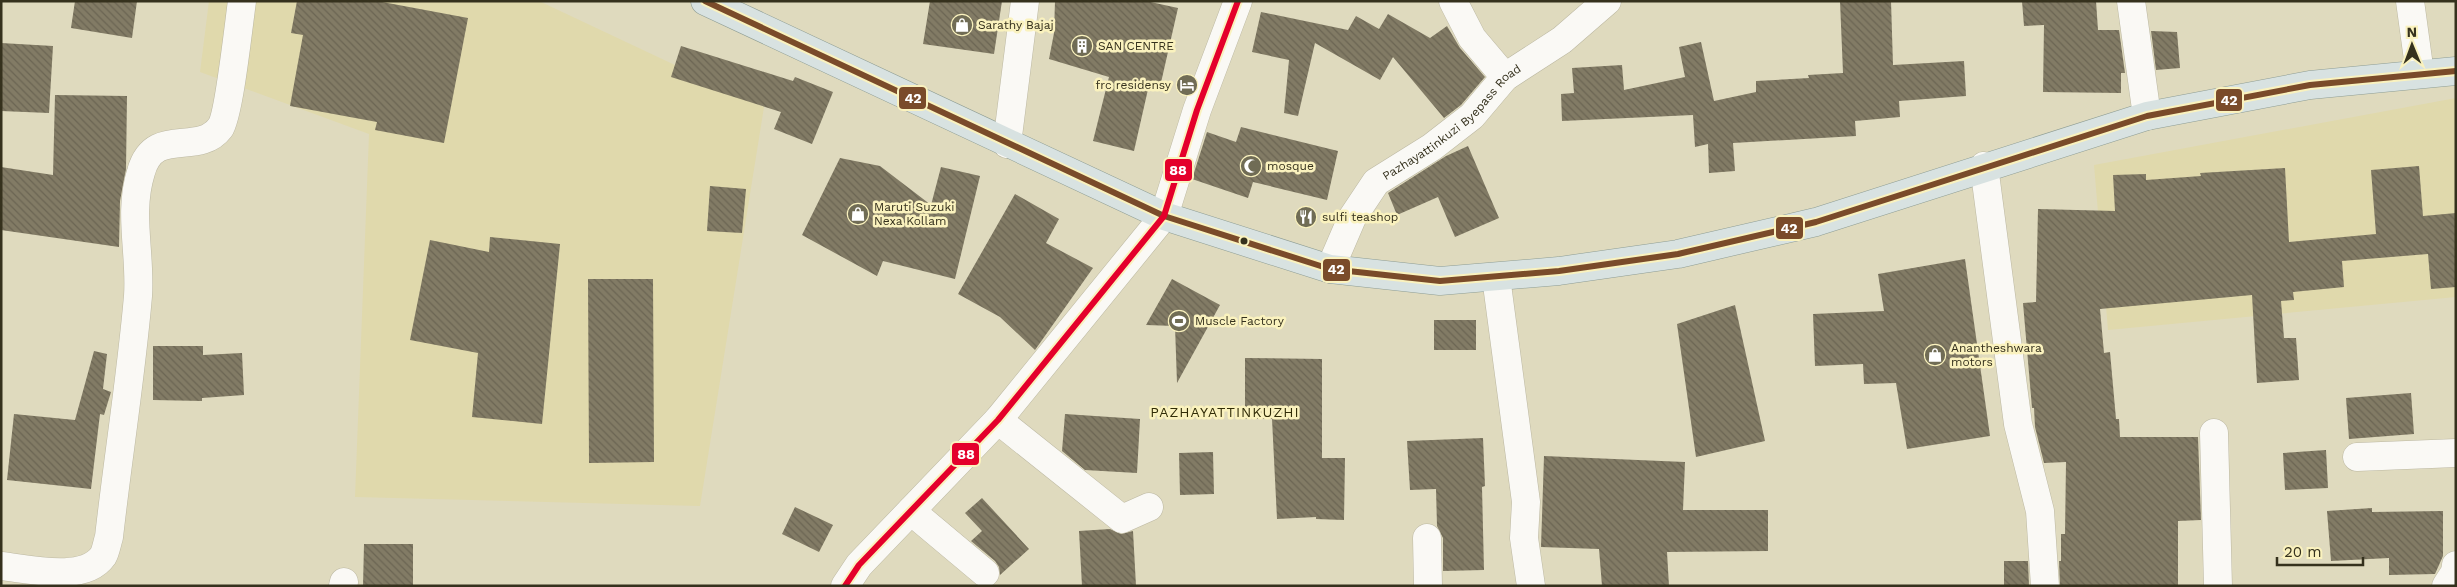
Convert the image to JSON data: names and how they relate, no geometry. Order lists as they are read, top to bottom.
{
  "streets": {
    "street": ["Pazhayattinkuzi Byepass Road"]
  },
  "districts": ["PAZHAYATTINKUZHI"],
  "places": {
    "shop": ["Sarathy Bajaj", "Maruti Suzuki Nexa Kollam", "Anantheshwara motors"],
    "building": ["SAN CENTRE"],
    "hotel": ["frc residensy"],
    "mosque": ["mosque"],
    "restaurant": ["sulfi teashop"],
    "sports": ["Muscle Factory"]
  },
  "lines": ["transit line 42", "transit line 88"],
  "scale_bar": "20 m",
  "north": "top"
}
